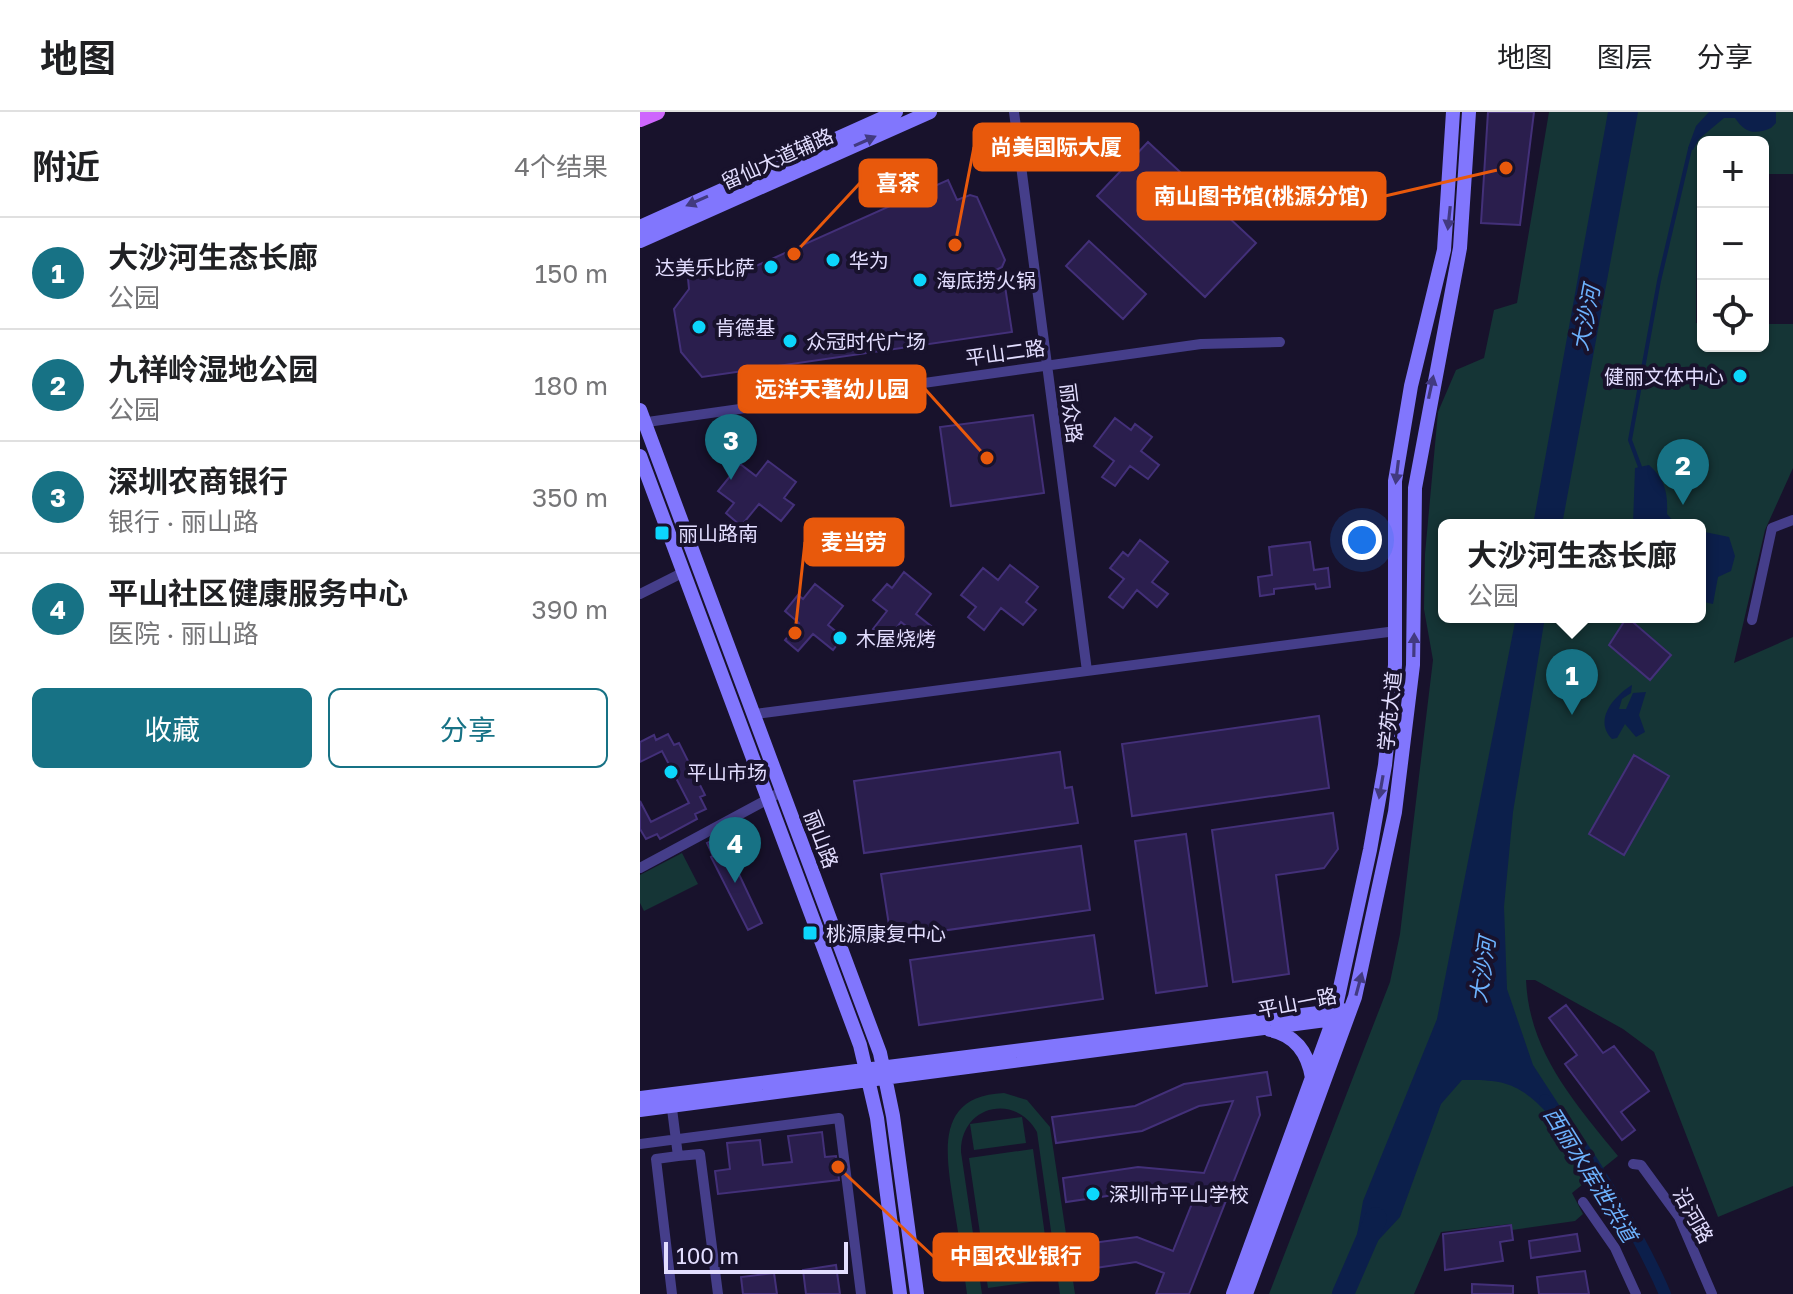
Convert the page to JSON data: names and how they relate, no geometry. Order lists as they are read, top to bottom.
{
  "streets": {
    "street": [
      "留仙大道辅路",
      "平山二路",
      "丽众路",
      "学苑大道",
      "丽山路",
      "平山一路",
      "沿河路"
    ]
  },
  "crossings": [
    ["平山二路", "丽众路"],
    ["平山二路", "丽山路"],
    ["学苑大道", "平山一路"],
    ["丽山路", "平山一路"]
  ],
  "water": ["大沙河", "西丽水库泄洪道"],
  "places": {
    "other": [
      "南山图书馆(桃源分馆)",
      "尚美国际大厦",
      "喜茶",
      "华为",
      "达美乐比萨",
      "海底捞火锅",
      "肯德基",
      "众冠时代广场",
      "健丽文体中心",
      "远洋天著幼儿园",
      "麦当劳",
      "木屋烧烤",
      "平山市场",
      "中国农业银行",
      "深圳市平山学校"
    ],
    "transit": ["丽山路南", "桃源康复中心"]
  },
  "scale_bar": "100 m",
  "page": {
    "header": "地图",
    "nav": ["地图", "图层", "分享"],
    "heading": ["附近", "4个结果"],
    "map_buttons": ["+", "−"],
    "list": [
      {
        "mark": "1",
        "name": "大沙河生态长廊",
        "note": "公园",
        "value": "150 m"
      },
      {
        "mark": "2",
        "name": "九祥岭湿地公园",
        "note": "公园",
        "value": "180 m"
      },
      {
        "mark": "3",
        "name": "深圳农商银行",
        "note": "银行 · 丽山路",
        "value": "350 m"
      },
      {
        "mark": "4",
        "name": "平山社区健康服务中心",
        "note": "医院 · 丽山路",
        "value": "390 m"
      }
    ],
    "pins": [
      "3",
      "2",
      "1",
      "4"
    ],
    "popup": ["大沙河生态长廊", "公园"],
    "buttons": ["收藏", "分享"],
    "scale": "100 m"
  }
}
